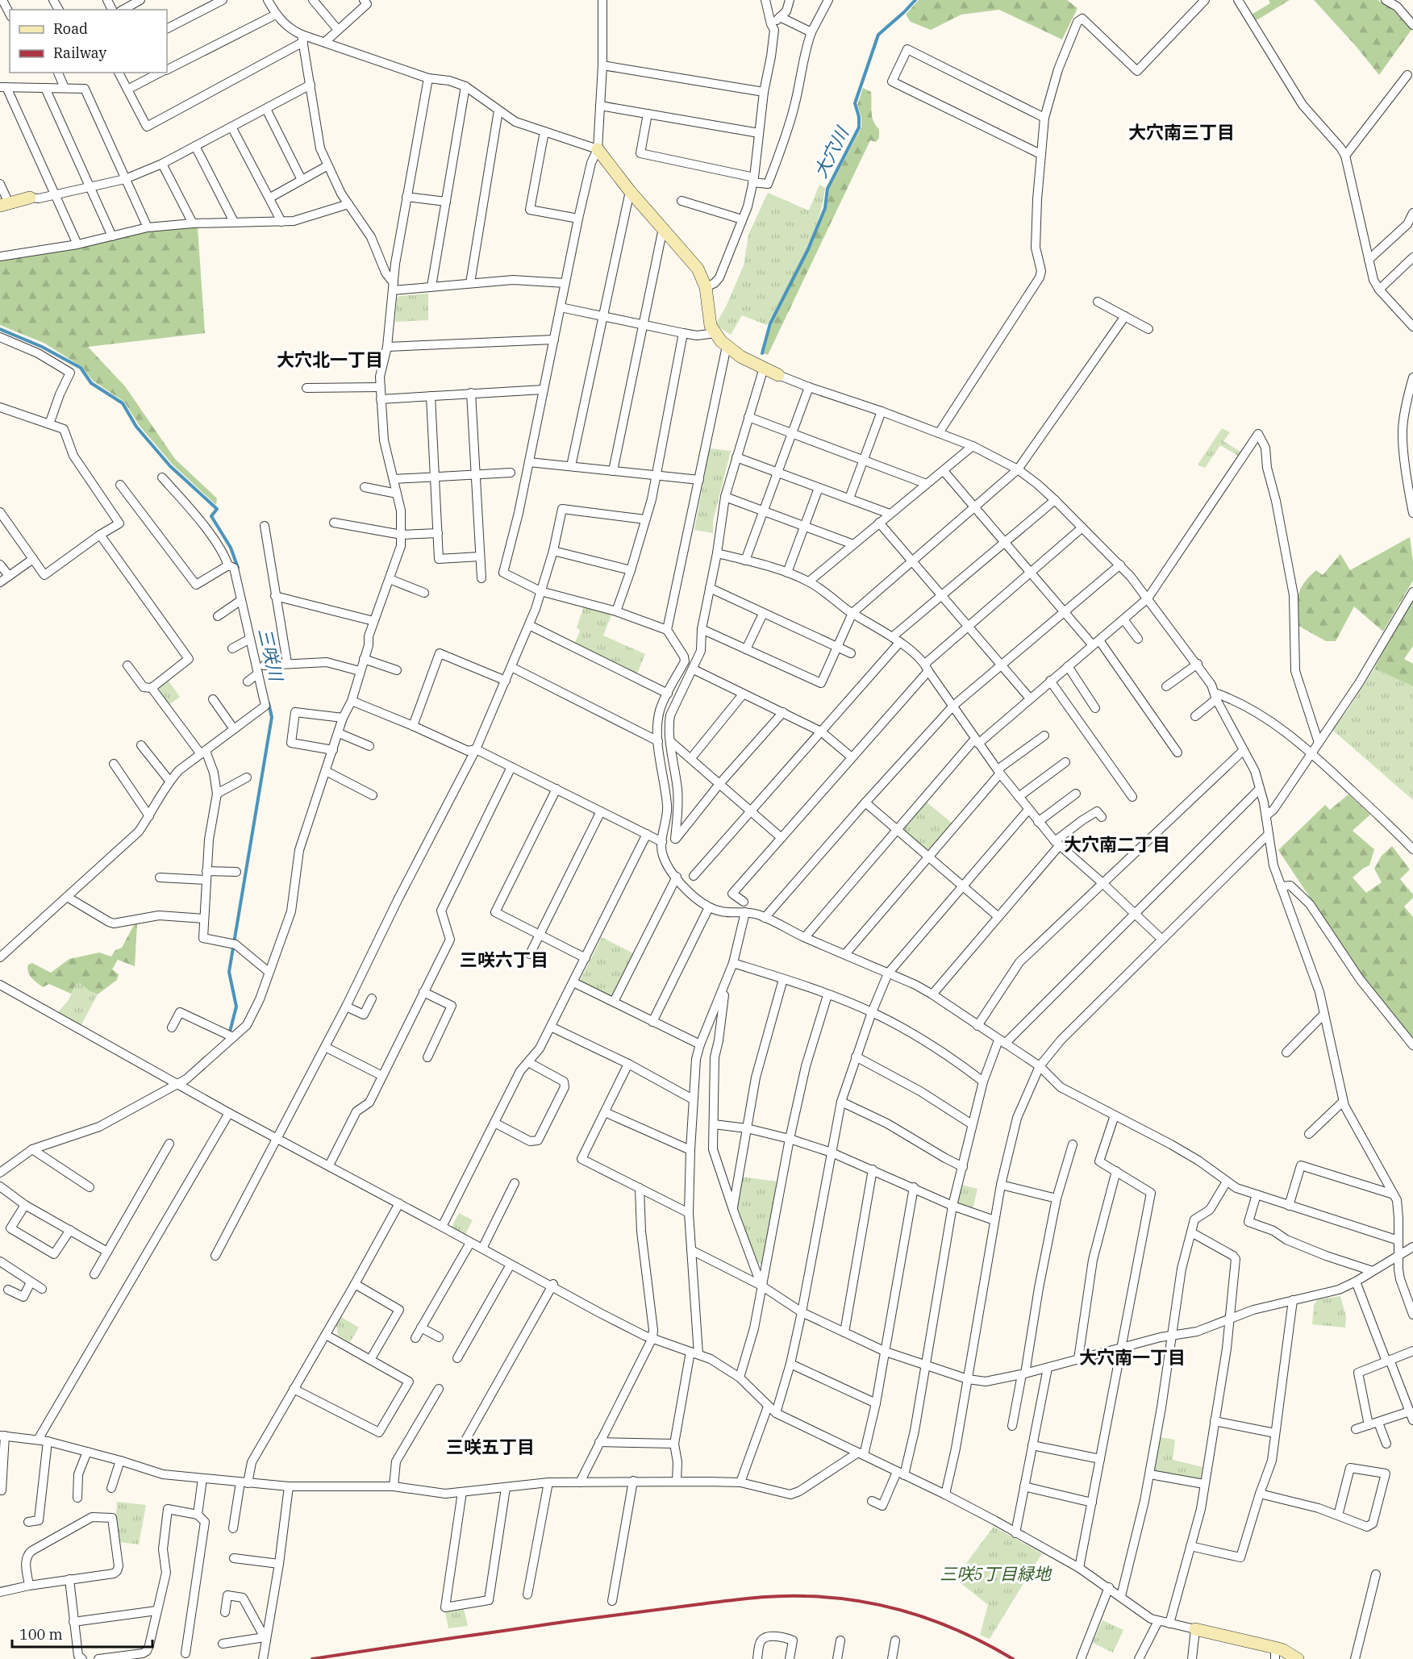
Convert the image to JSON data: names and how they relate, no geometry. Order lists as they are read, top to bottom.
{
  "districts": [
    "大穴南三丁目",
    "大穴北一丁目",
    "大穴南二丁目",
    "三咲六丁目",
    "大穴南一丁目",
    "三咲五丁目"
  ],
  "water": ["大穴川", "三咲川"],
  "parks": ["三咲5丁目緑地"],
  "legend": ["Road", "Railway"],
  "scale_bar": "100 m"
}
